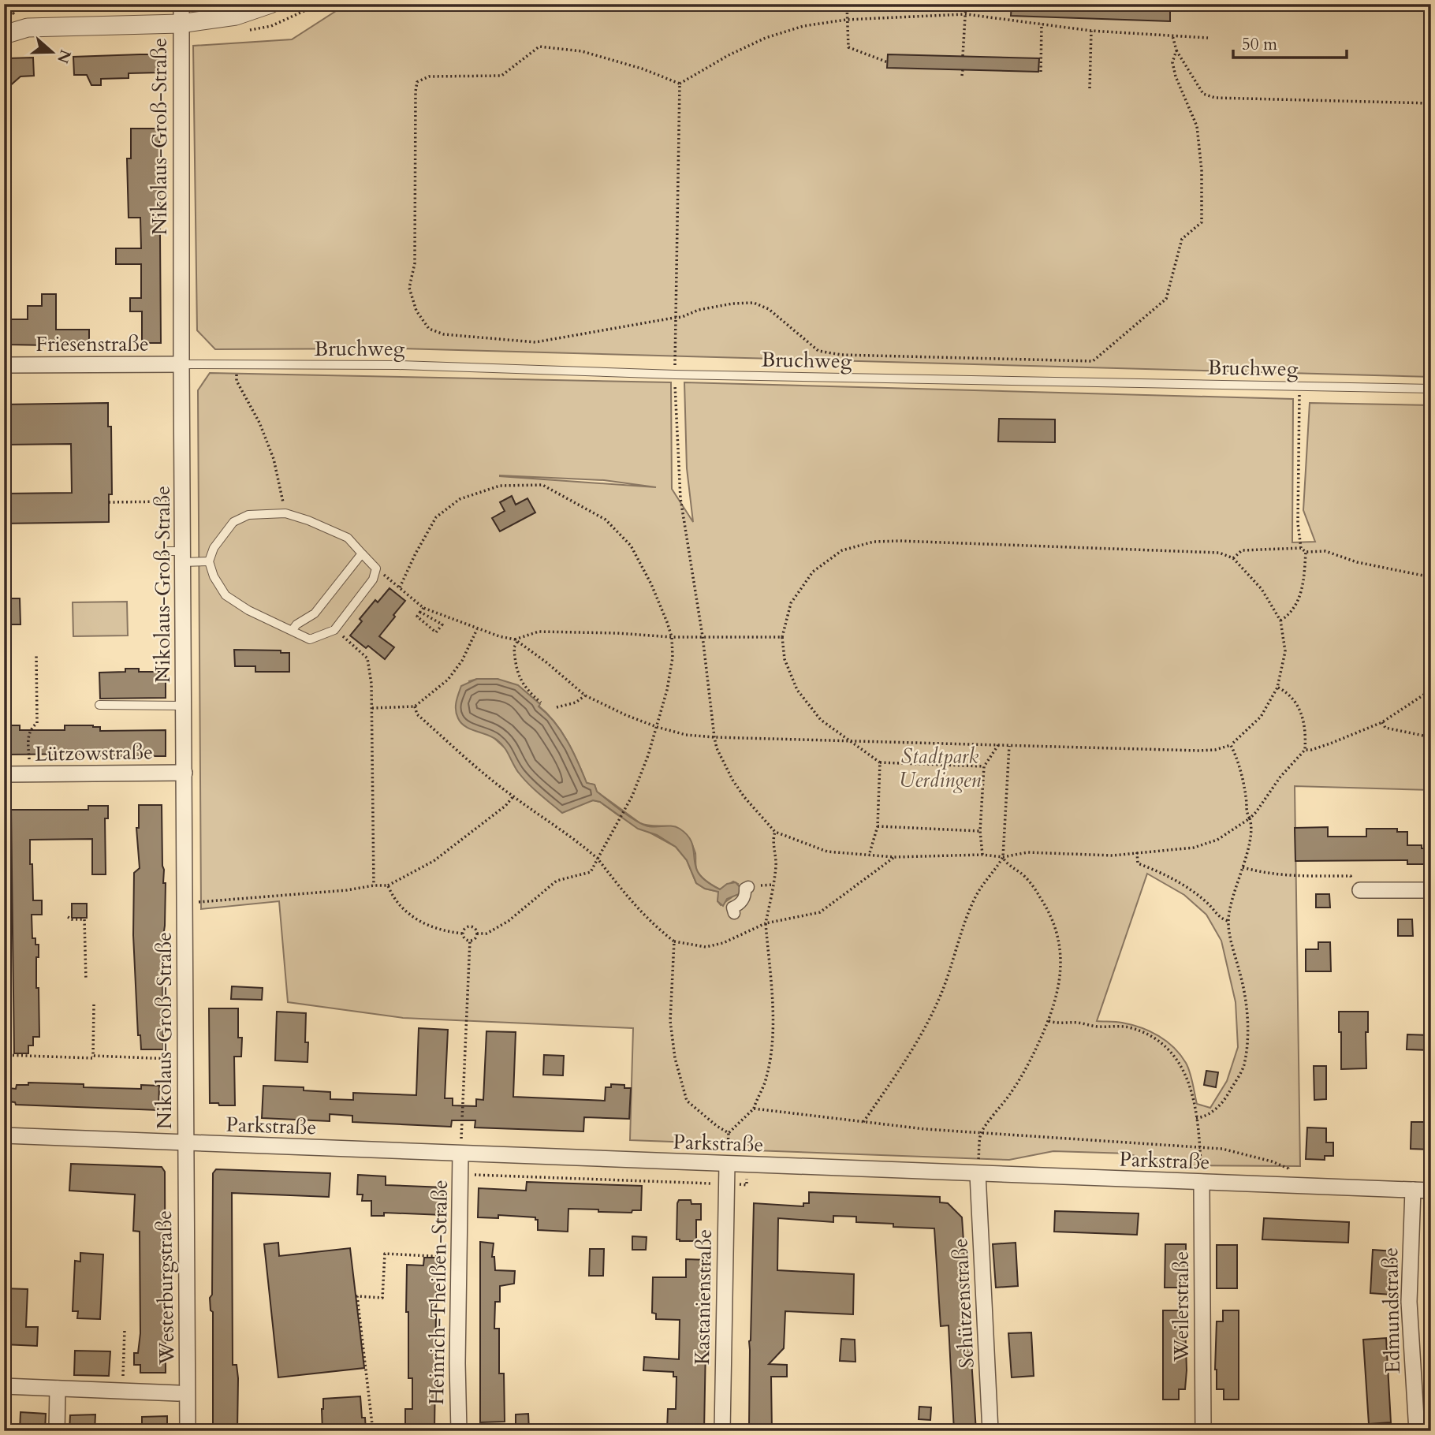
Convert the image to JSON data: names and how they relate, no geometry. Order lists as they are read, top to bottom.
{
  "streets": {
    "street": [
      "Nikolaus-Groß-Straße",
      "Friesenstraße",
      "Lützowstraße",
      "Parkstraße",
      "Westerburgstraße",
      "Heinrich-Theißen-Straße",
      "Kastanienstraße",
      "Schützenstraße",
      "Weilerstraße",
      "Edmundstraße"
    ],
    "lane": ["Bruchweg"]
  },
  "crossings": [
    ["Nikolaus-Groß-Straße", "Friesenstraße"],
    ["Nikolaus-Groß-Straße", "Bruchweg"],
    ["Nikolaus-Groß-Straße", "Lützowstraße"],
    ["Nikolaus-Groß-Straße", "Parkstraße"],
    ["Nikolaus-Groß-Straße", "Westerburgstraße"],
    ["Friesenstraße", "Bruchweg"],
    ["Parkstraße", "Westerburgstraße"],
    ["Parkstraße", "Heinrich-Theißen-Straße"],
    ["Parkstraße", "Kastanienstraße"],
    ["Parkstraße", "Schützenstraße"],
    ["Parkstraße", "Weilerstraße"],
    ["Parkstraße", "Edmundstraße"]
  ],
  "parks": ["Stadtpark Uerdingen"],
  "scale_bar": "50 m",
  "north": "right"
}
